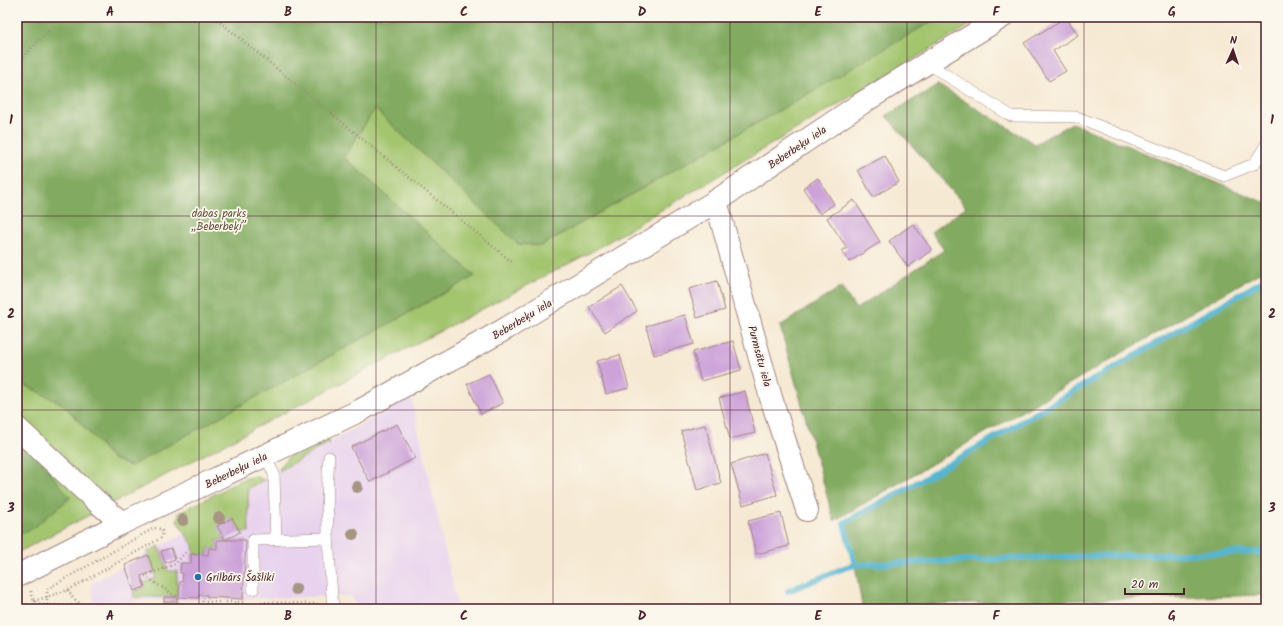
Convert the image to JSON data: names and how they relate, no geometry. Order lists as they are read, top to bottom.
{
  "streets": {
    "street": ["Beberbeķu iela", "Purmsātu iela"]
  },
  "crossings": [
    ["Beberbeķu iela", "Purmsātu iela"]
  ],
  "parks": ["dabas parks „Beberbeķi”"],
  "places": ["Grilbārs Šašliki"],
  "scale_bar": "20 m",
  "north": "top",
  "grid": {
    "columns": [
      "A",
      "B",
      "C",
      "D",
      "E",
      "F",
      "G"
    ],
    "rows": ["1", "2", "3"]
  }
}
